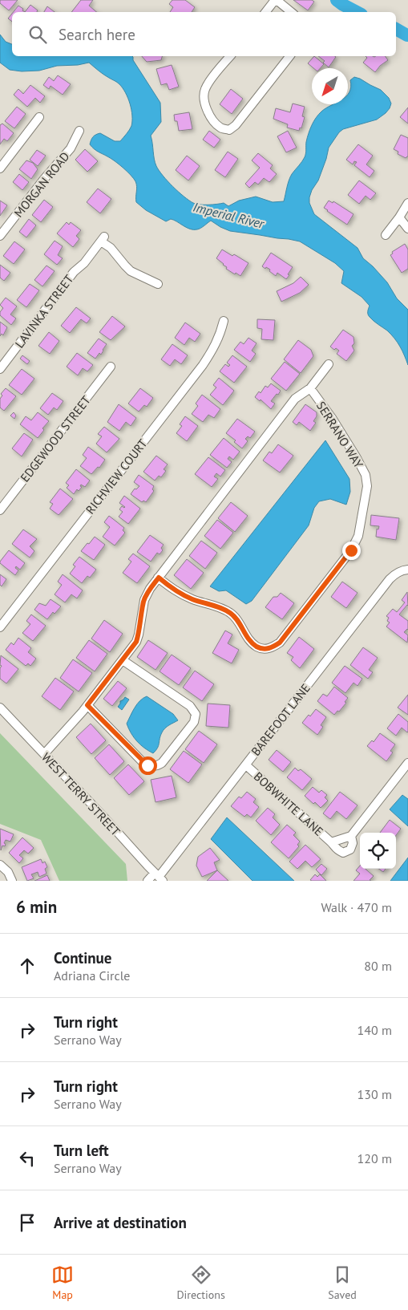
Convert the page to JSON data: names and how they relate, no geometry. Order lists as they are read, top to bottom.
{
  "streets": {
    "street": [
      "MORGAN ROAD",
      "LAVINKA STREET",
      "SERRANO WAY",
      "EDGEWOOD STREET",
      "RICHVIEW COURT",
      "BAREFOOT LANE",
      "WEST TERRY STREET",
      "BOBWHITE LANE"
    ]
  },
  "crossings": [
    ["SERRANO WAY", "WEST TERRY STREET"],
    ["BAREFOOT LANE", "WEST TERRY STREET"],
    ["BAREFOOT LANE", "BOBWHITE LANE"]
  ],
  "water": ["Imperial River"],
  "north": "bottom left",
  "page": {
    "search": "Search here",
    "heading": ["6 min", "Walk · 470 m"],
    "list": [
      ["Continue", "Adriana Circle", "80 m"],
      ["Turn right", "Serrano Way", "140 m"],
      ["Turn right", "Serrano Way", "130 m"],
      ["Turn left", "Serrano Way", "120 m"],
      "Arrive at destination"
    ],
    "nav": ["Map", "Directions", "Saved"]
  }
}
